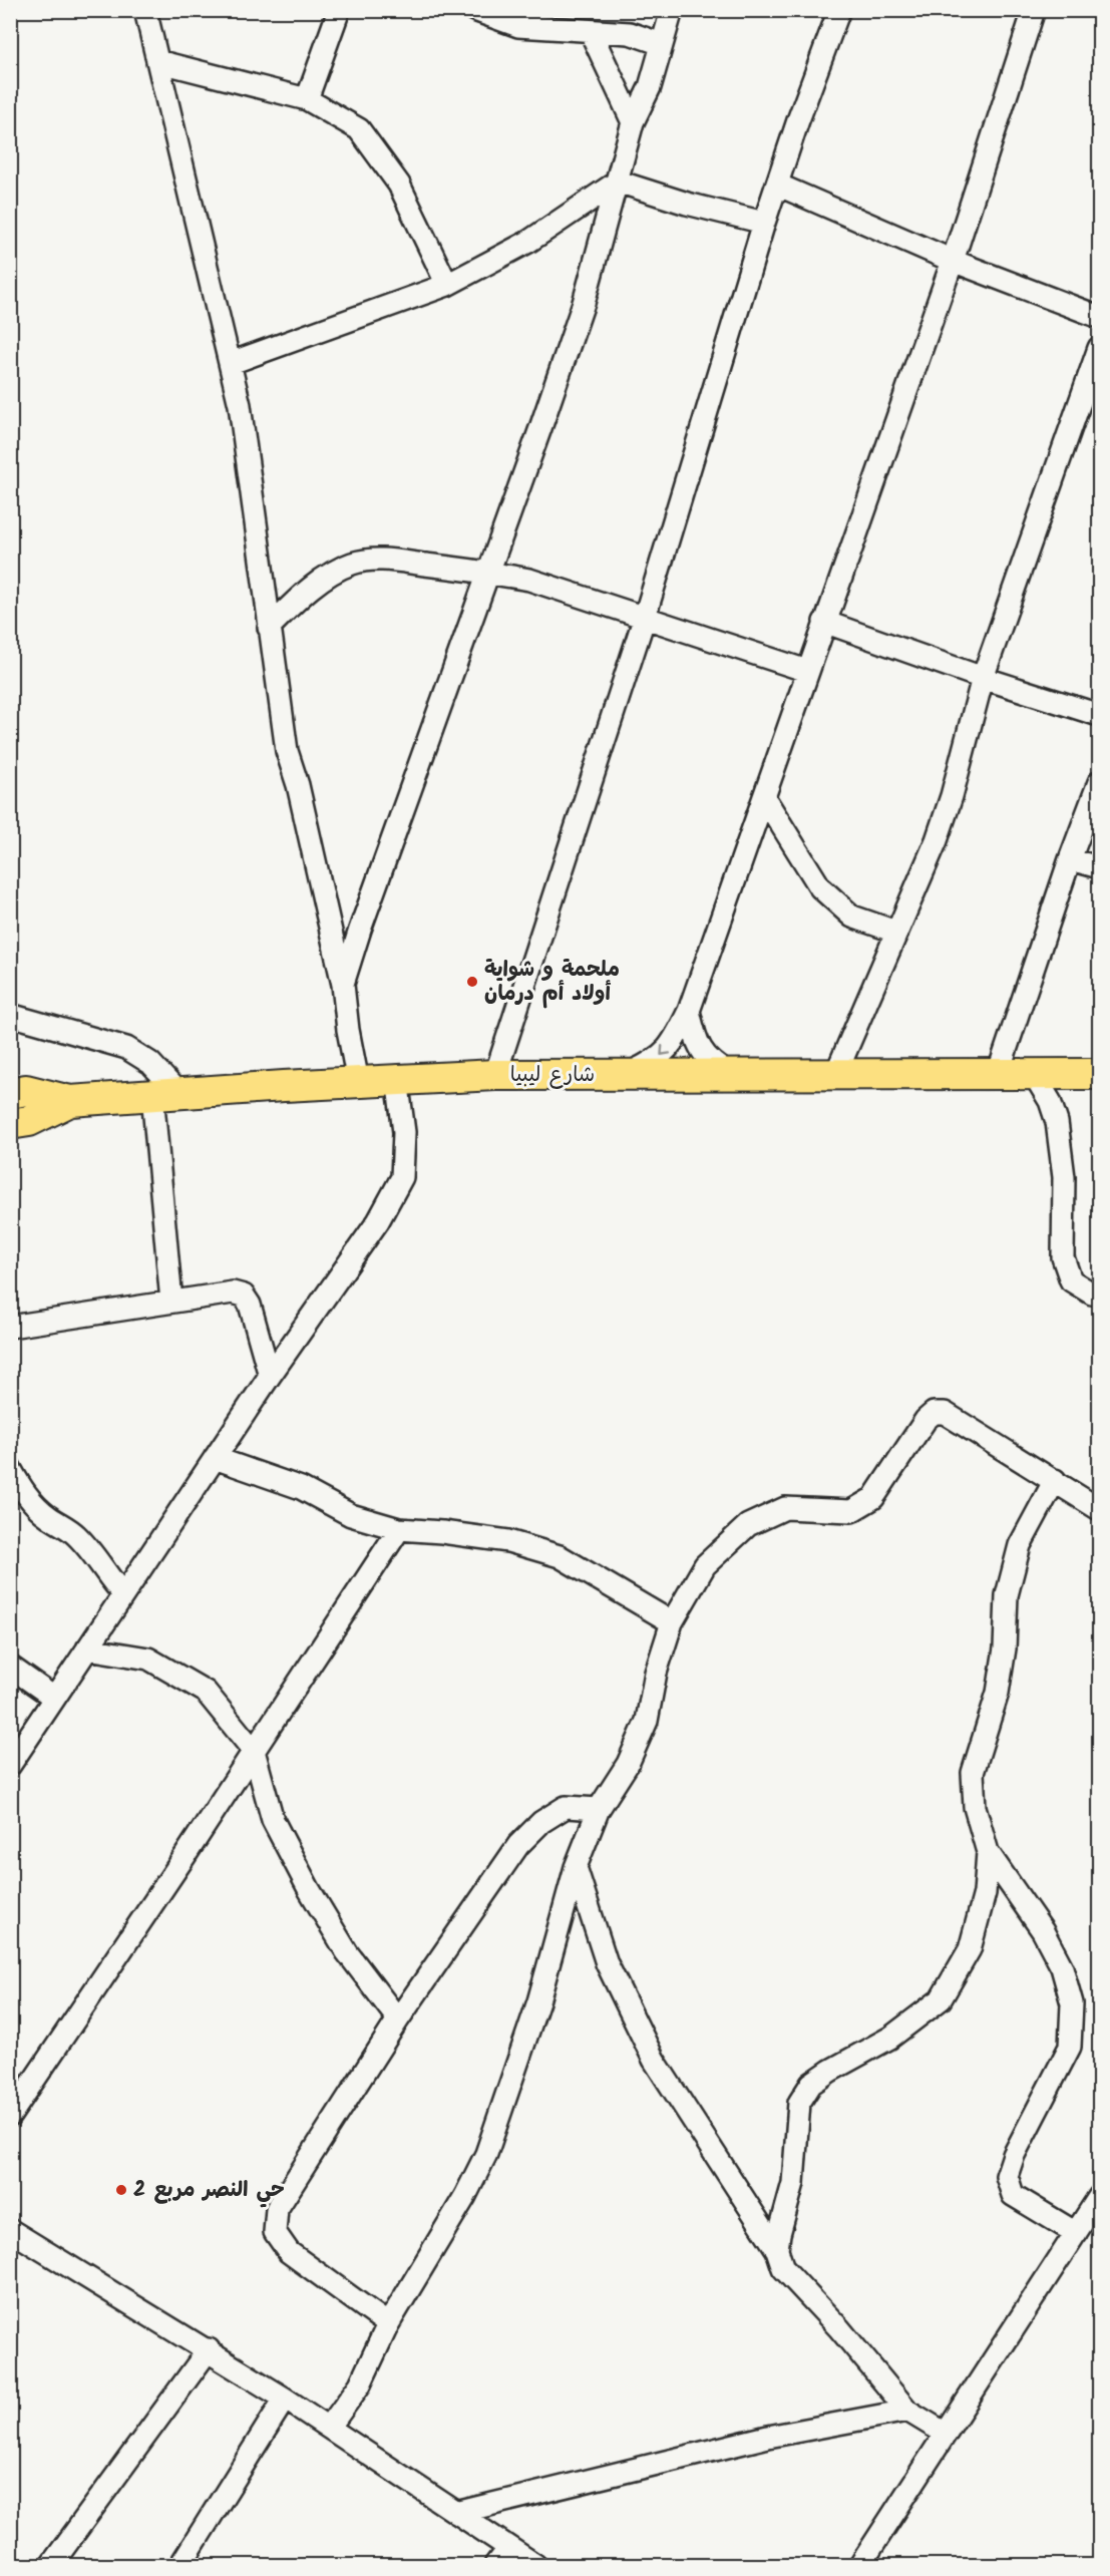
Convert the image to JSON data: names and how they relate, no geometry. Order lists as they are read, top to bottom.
{
  "streets": {
    "highway": ["شارع ليبيا"]
  },
  "places": ["ملحمة و شواية أولاد أم درمان", "حي النصر مربع 2"]
}
